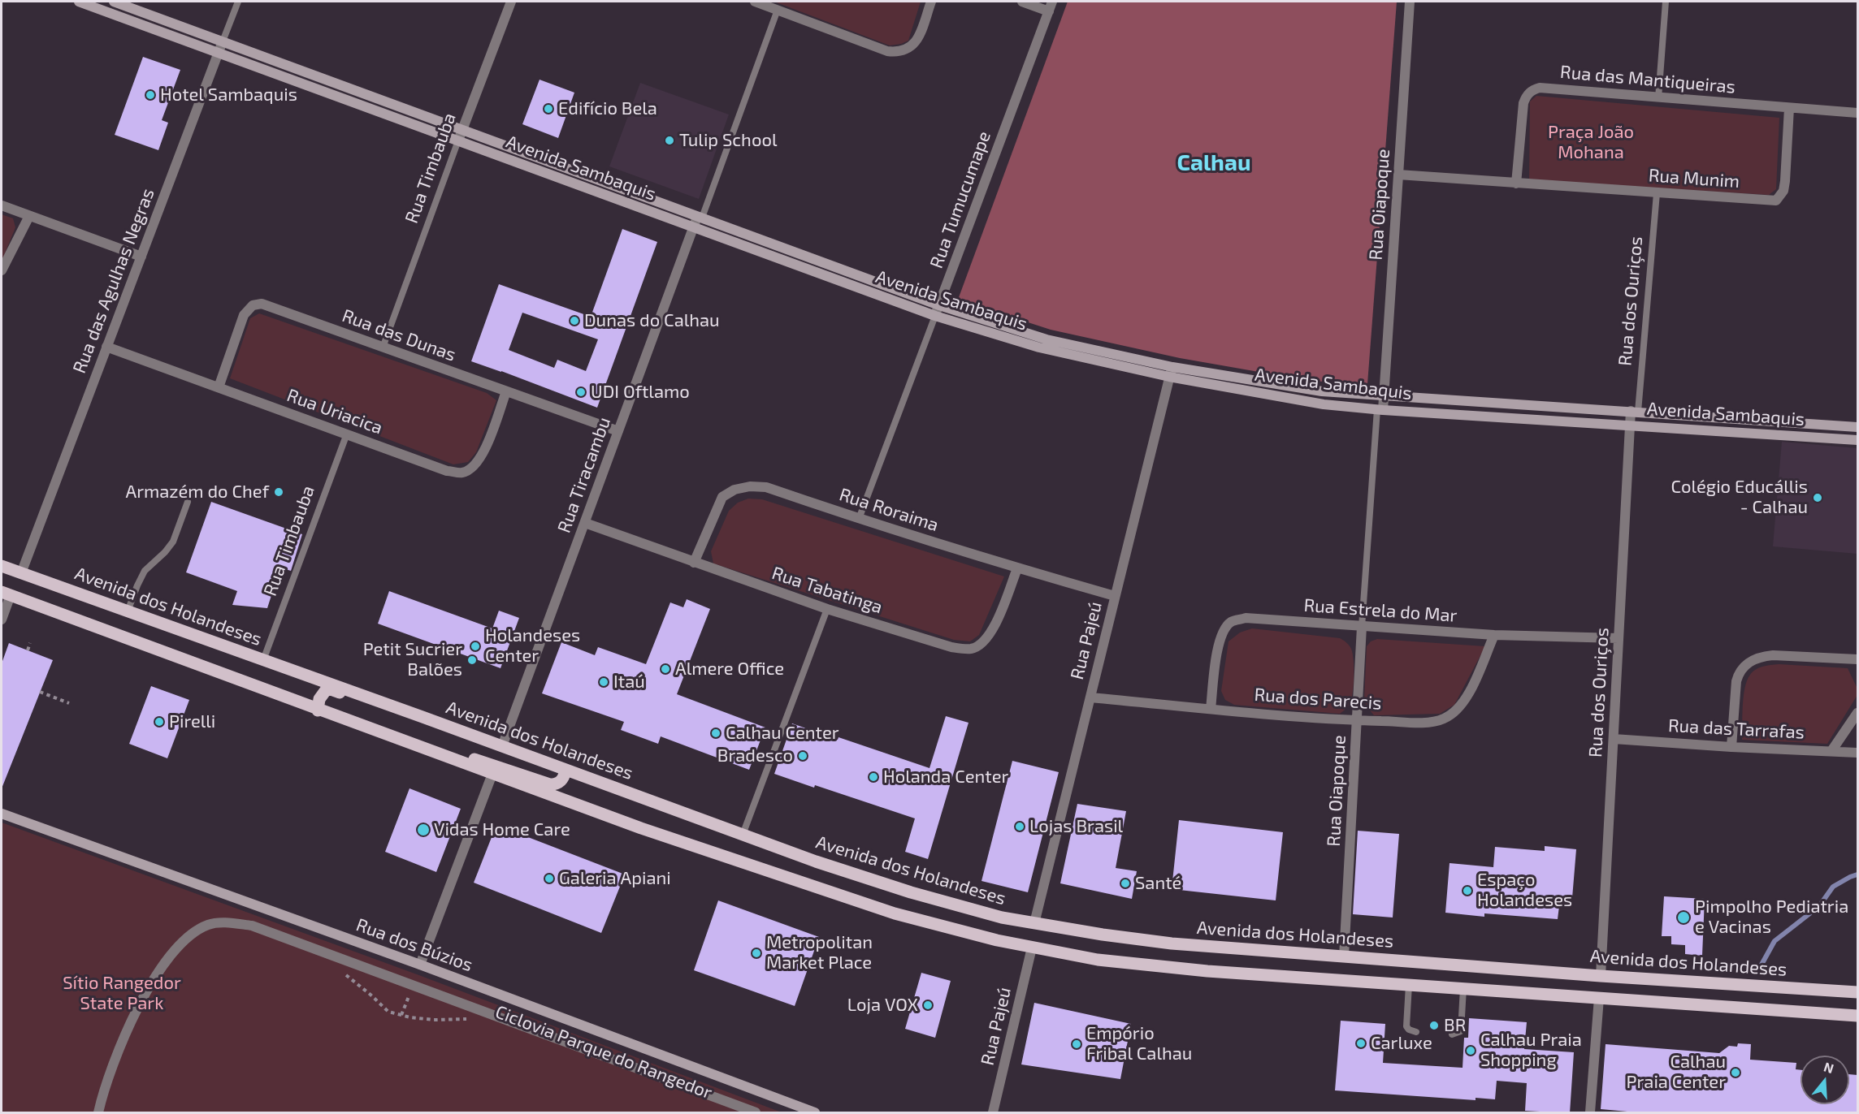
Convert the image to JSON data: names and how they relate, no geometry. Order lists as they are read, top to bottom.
{
  "streets": {
    "main road": ["Avenida Sambaquis", "Avenida dos Holandeses", "Rua dos Búzios"],
    "street": [
      "Rua das Mantiqueiras",
      "Rua Timbauba",
      "Rua Munim",
      "Rua Tumucumape",
      "Rua Oiapoque",
      "Rua das Agulhas Negras",
      "Rua dos Ouriços",
      "Rua das Dunas",
      "Rua Uriacica",
      "Rua Tiracambu",
      "Rua Roraima",
      "Rua Tabatinga",
      "Rua Estrela do Mar",
      "Rua Pajeú",
      "Rua dos Parecis",
      "Rua das Tarrafas"
    ],
    "path": ["Ciclovia Parque do Rangedor"]
  },
  "crossings": [
    ["Rua das Mantiqueiras", "Rua Munim"],
    ["Rua Timbauba", "Avenida Sambaquis"],
    ["Rua Timbauba", "Rua das Dunas"],
    ["Rua Timbauba", "Rua Uriacica"],
    ["Rua Timbauba", "Avenida dos Holandeses"],
    ["Avenida Sambaquis", "Rua Tumucumape"],
    ["Avenida Sambaquis", "Rua Oiapoque"],
    ["Avenida Sambaquis", "Rua das Agulhas Negras"],
    ["Avenida Sambaquis", "Rua dos Ouriços"],
    ["Avenida Sambaquis", "Rua Tiracambu"],
    ["Avenida Sambaquis", "Rua Pajeú"],
    ["Rua Munim", "Rua Oiapoque"],
    ["Rua Munim", "Rua dos Ouriços"],
    ["Rua Tumucumape", "Rua Roraima"],
    ["Rua Oiapoque", "Avenida dos Holandeses"],
    ["Rua Oiapoque", "Rua Estrela do Mar"],
    ["Rua Oiapoque", "Rua dos Parecis"],
    ["Rua das Agulhas Negras", "Rua Uriacica"],
    ["Rua das Agulhas Negras", "Avenida dos Holandeses"],
    ["Rua dos Ouriços", "Avenida dos Holandeses"],
    ["Rua dos Ouriços", "Rua Estrela do Mar"],
    ["Rua dos Ouriços", "Rua das Tarrafas"],
    ["Rua das Dunas", "Rua Uriacica"],
    ["Rua das Dunas", "Rua Tiracambu"],
    ["Rua Tiracambu", "Rua Tabatinga"],
    ["Rua Tiracambu", "Avenida dos Holandeses"],
    ["Rua Roraima", "Rua Tabatinga"],
    ["Rua Roraima", "Rua Pajeú"],
    ["Avenida dos Holandeses", "Rua Pajeú"],
    ["Rua Estrela do Mar", "Rua dos Parecis"],
    ["Rua Pajeú", "Rua dos Parecis"]
  ],
  "districts": ["Calhau"],
  "parks": ["Praça João Mohana", "Sítio Rangedor State Park"],
  "places": [
    "Hotel Sambaquis",
    "Edifício Bela",
    "Tulip School",
    "Dunas do Calhau",
    "UDI Oftlamo",
    "Armazém do Chef",
    "Colégio Educállis - Calhau",
    "Holandeses Center",
    "Petit Sucrier Balões",
    "Almere Office",
    "Itaú",
    "Pirelli",
    "Calhau Center",
    "Bradesco",
    "Holanda Center",
    "Lojas Brasil",
    "Vidas Home Care",
    "Galeria Apiani",
    "Santé",
    "Espaço Holandeses",
    "Pimpolho Pediatria e Vacinas",
    "Metropolitan Market Place",
    "Loja VOX",
    "BR",
    "Carluxe",
    "Empório Fribal Calhau",
    "Calhau Praia Shopping",
    "Calhau Praia Center"
  ],
  "north": "top"
}
